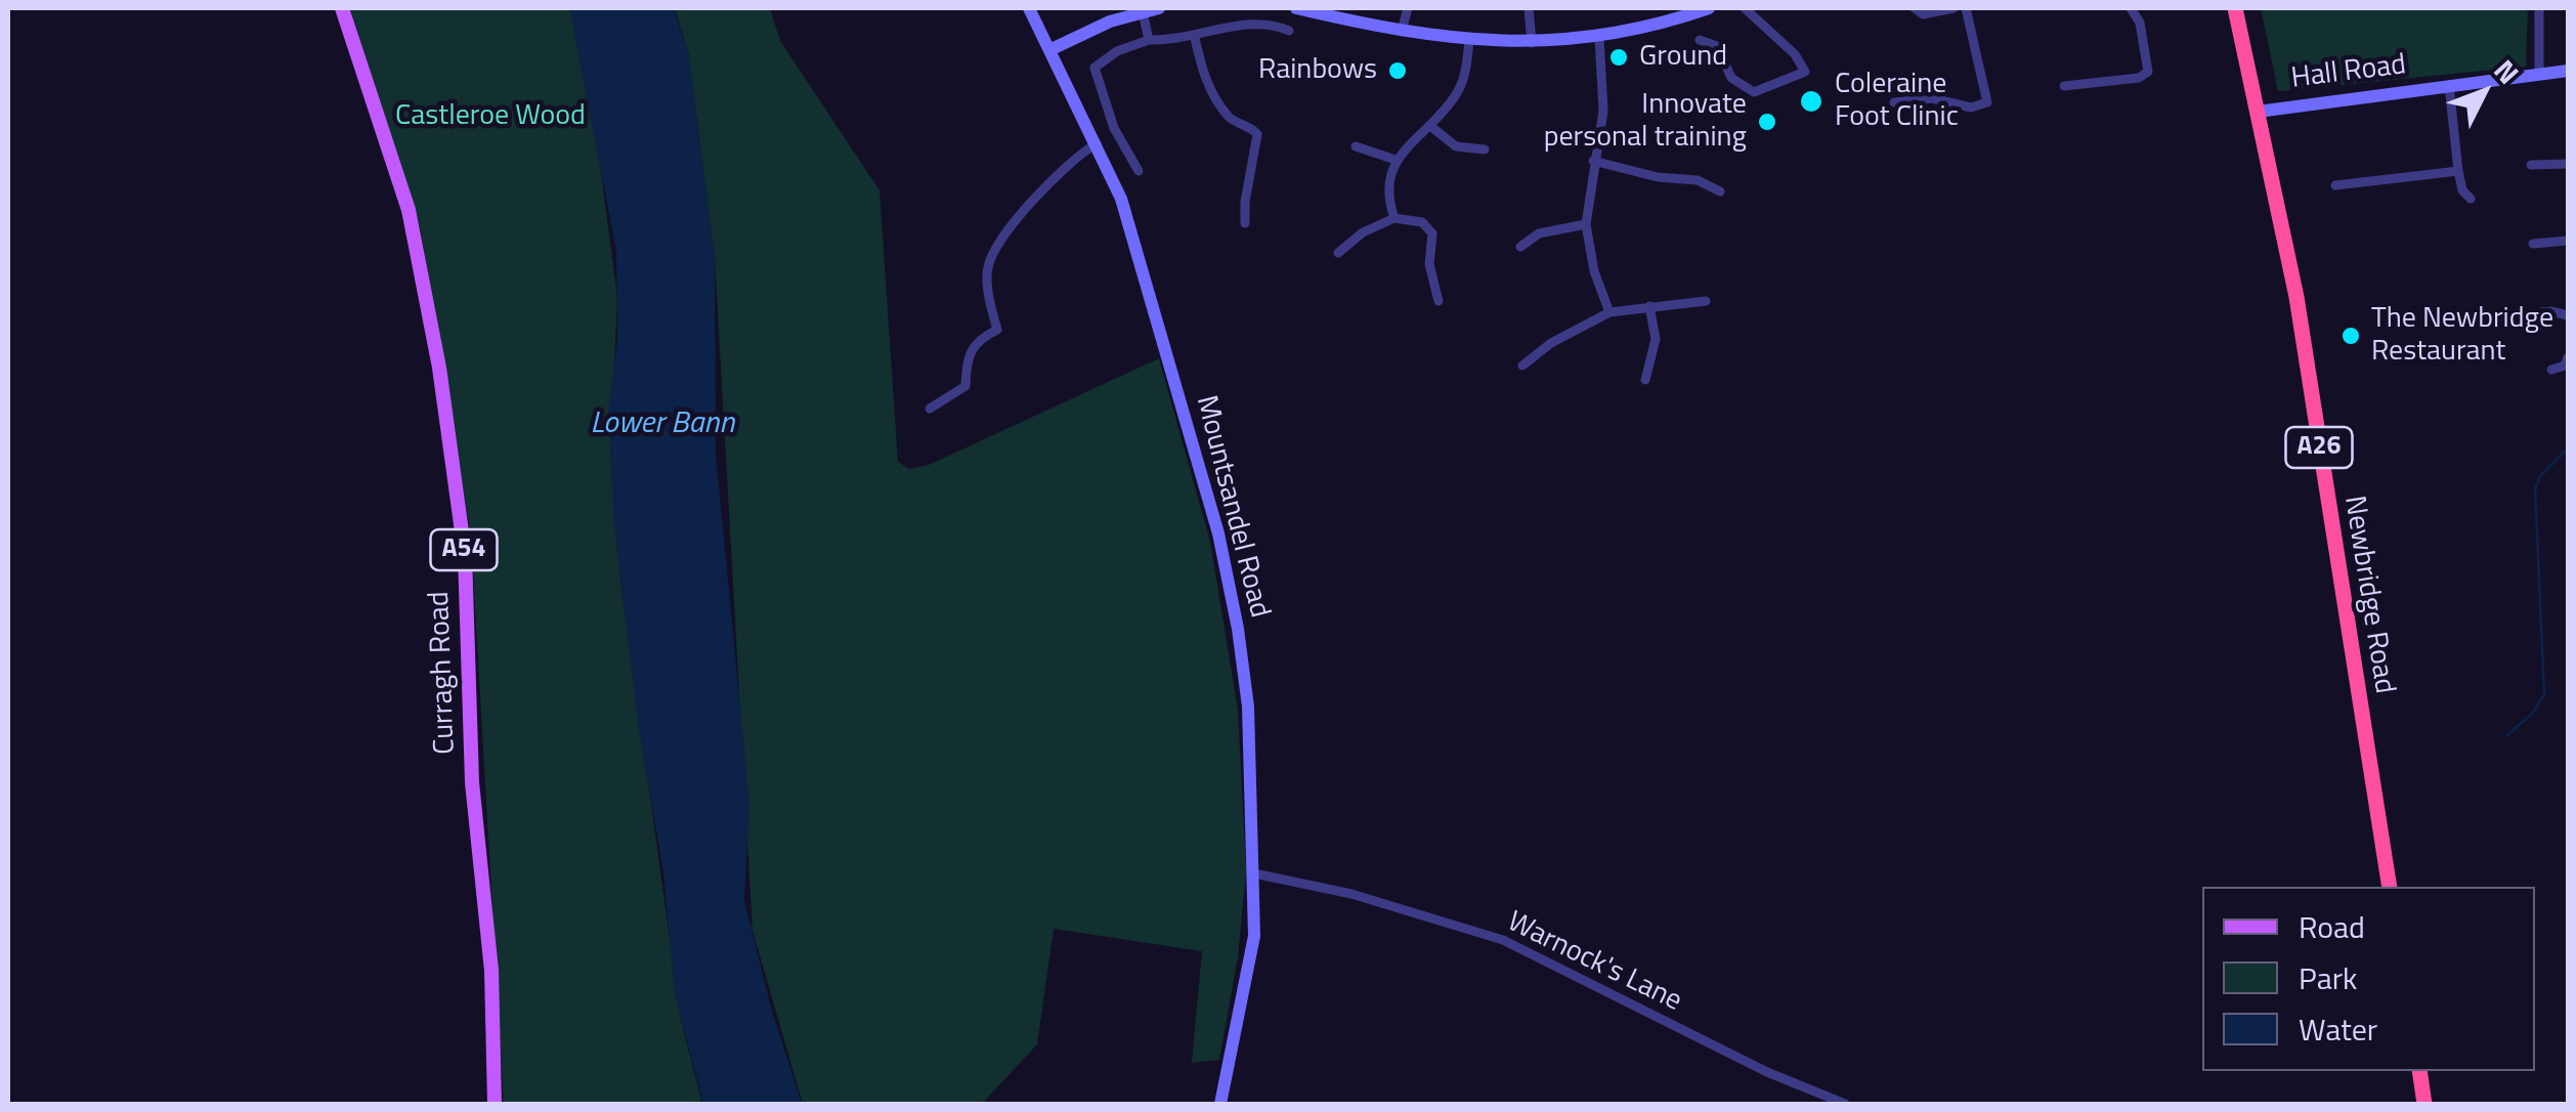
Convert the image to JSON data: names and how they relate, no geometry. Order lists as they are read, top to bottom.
{
  "streets": {
    "highway": ["A26", "Newbridge Road"],
    "main road": ["A54", "Curragh Road"],
    "street": ["Hall Road", "Mountsandel Road", "Warnock's Lane"]
  },
  "crossings": [
    ["Hall Road", "Newbridge Road"],
    ["Mountsandel Road", "Warnock's Lane"]
  ],
  "water": ["Lower Bann"],
  "parks": ["Castleroe Wood"],
  "places": [
    "Ground",
    "Rainbows",
    "Coleraine Foot Clinic",
    "Innovate personal training",
    "The Newbridge Restaurant"
  ],
  "legend": ["Road", "Park", "Water"],
  "north": "top right"
}
